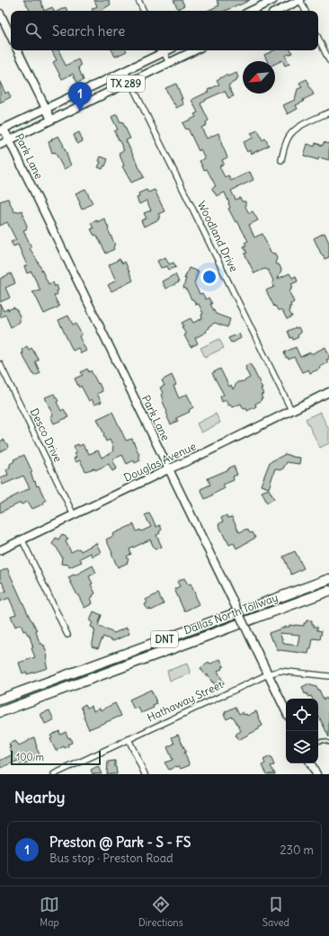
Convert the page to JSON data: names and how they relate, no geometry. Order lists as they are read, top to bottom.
{
  "streets": {
    "highway": ["Dallas North Tollway", "DNT"],
    "street": [
      "TX 289",
      "Park Lane",
      "Woodland Drive",
      "Desco Drive",
      "Douglas Avenue",
      "Hathaway Street"
    ]
  },
  "crossings": [
    ["TX 289", "Park Lane"],
    ["TX 289", "Woodland Drive"],
    ["Park Lane", "Douglas Avenue"],
    ["Park Lane", "Hathaway Street"],
    ["Woodland Drive", "Douglas Avenue"],
    ["Desco Drive", "Douglas Avenue"]
  ],
  "scale_bar": "100 m",
  "north": "bottom left",
  "page": {
    "search": "Search here",
    "pins": "1",
    "scale": "100 m",
    "heading": "Nearby",
    "list": [
      {
        "mark": "1",
        "name": "Preston @ Park - S - FS",
        "note": "Bus stop · Preston Road",
        "value": "230 m"
      }
    ],
    "nav": ["Map", "Directions", "Saved"]
  }
}
